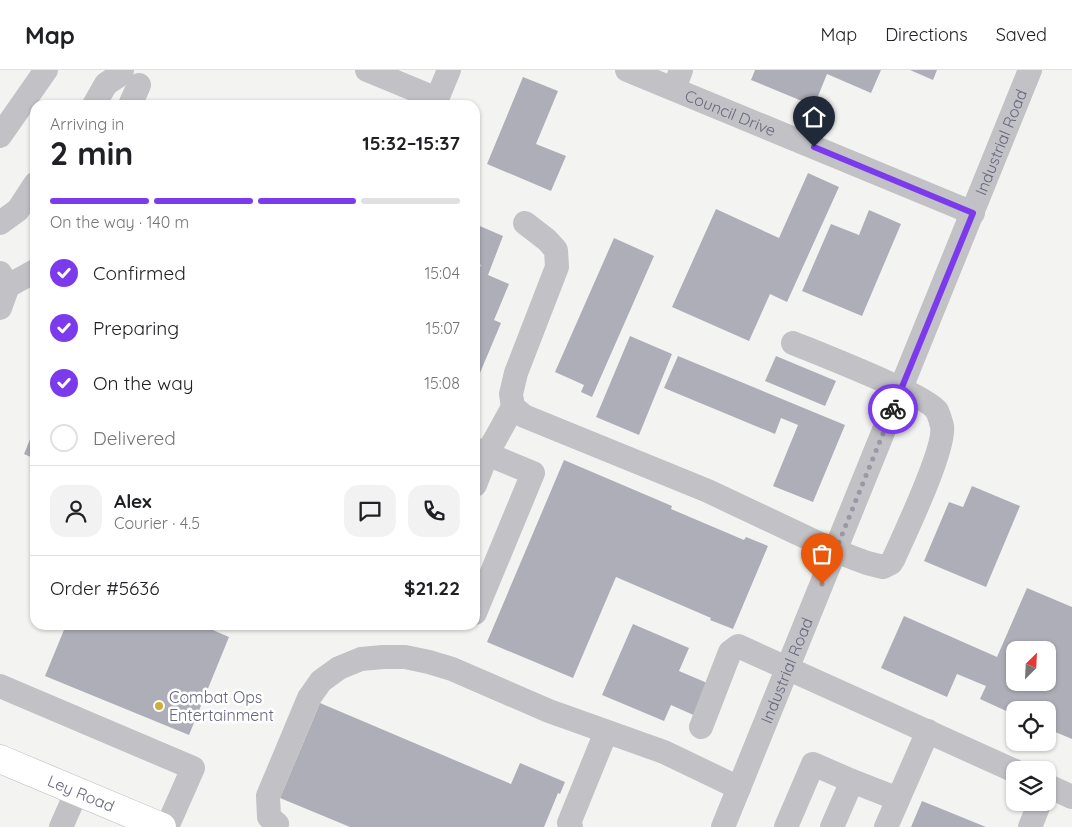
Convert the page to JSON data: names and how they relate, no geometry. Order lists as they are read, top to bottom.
{
  "streets": {
    "main road": ["Ley Road"],
    "street": ["Council Drive", "Industrial Road"]
  },
  "crossings": [
    ["Council Drive", "Industrial Road"]
  ],
  "places": ["Combat Ops Entertainment"],
  "north": "top right",
  "page": {
    "header": "Map",
    "nav": ["Map", "Directions", "Saved"],
    "heading": ["2 min", "Arriving in", "15:32–15:37"],
    "panel": [
      "Alex",
      "Courier · 4.5",
      "Order #5636",
      "$21.22"
    ],
    "bar": "On the way · 140 m",
    "list": [
      ["Confirmed", "15:04"],
      ["Preparing", "15:07"],
      ["On the way", "15:08"],
      "Delivered"
    ]
  }
}
